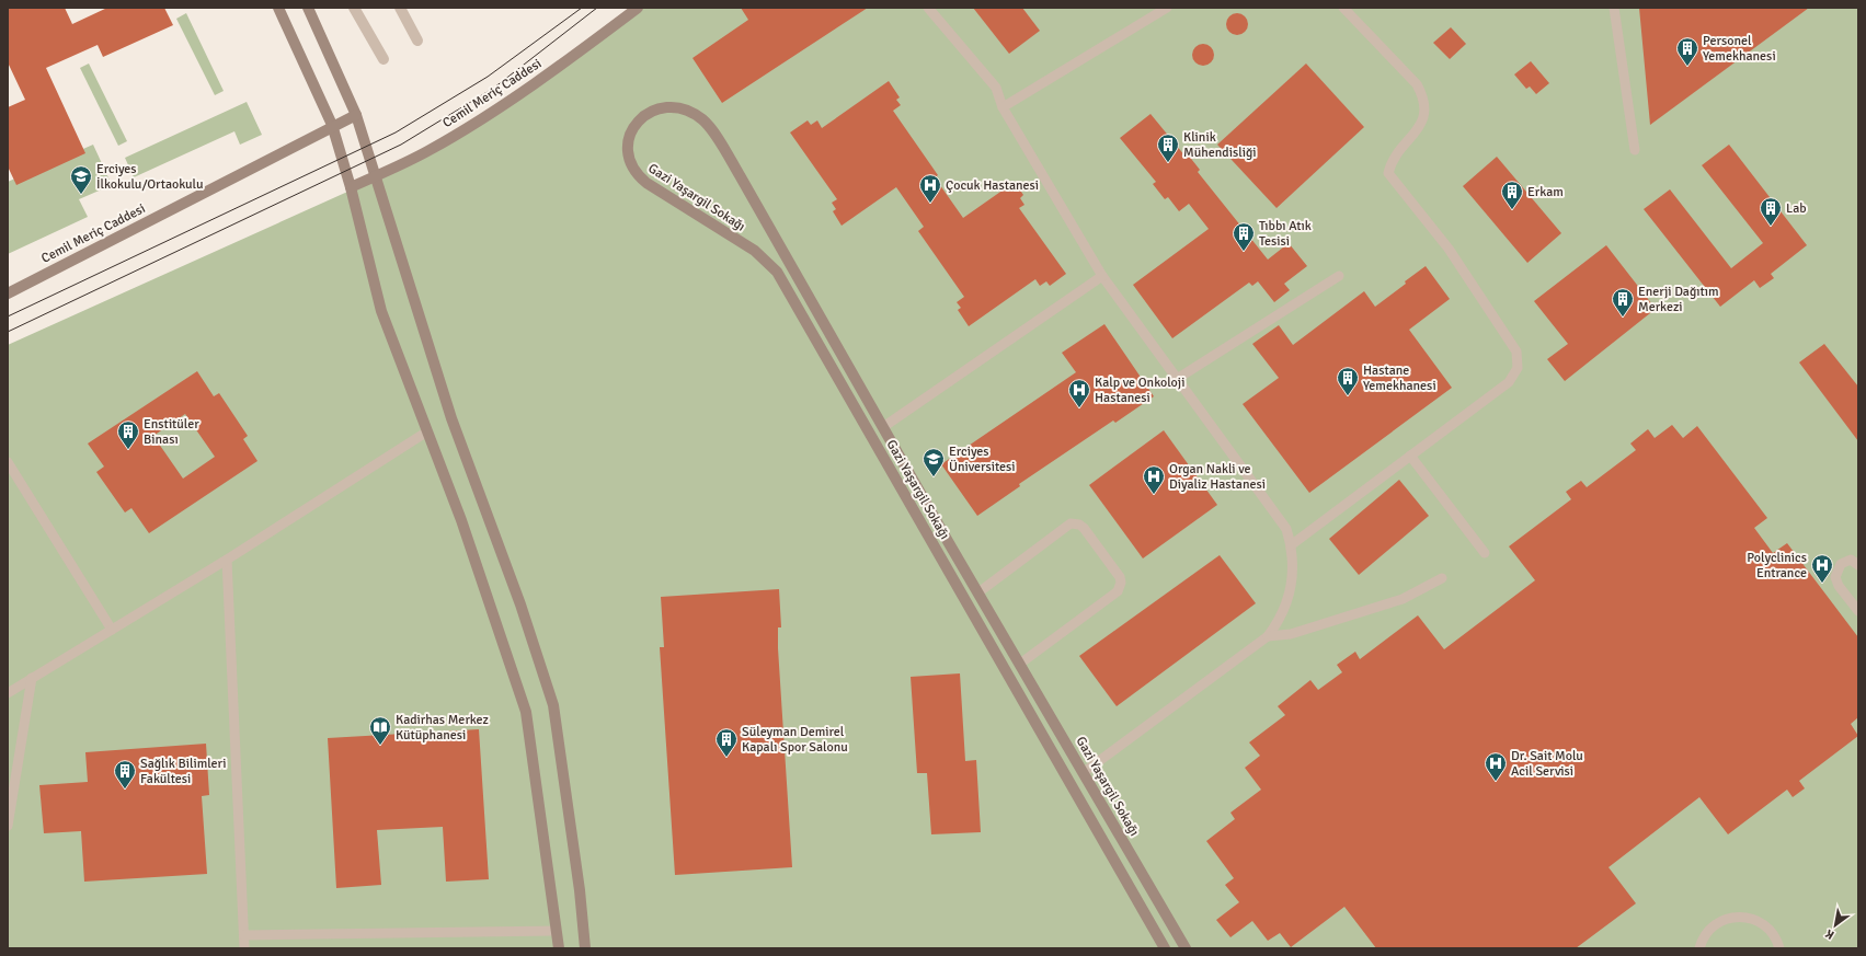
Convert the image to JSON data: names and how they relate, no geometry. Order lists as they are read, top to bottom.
{
  "streets": {
    "street": ["Cemil Meriç Caddesi", "Gazi Yaşargil Sokağı"]
  },
  "places": {
    "building": [
      "Personel Yemekhanesi",
      "Klinik Mühendisliği",
      "Erkam",
      "Lab",
      "Tıbbı Atık Tesisi",
      "Enerji Dağıtım Merkezi",
      "Hastane Yemekhanesi",
      "Enstitüler Binası",
      "Süleyman Demirel Kapalı Spor Salonu",
      "Sağlık Bilimleri Fakültesi"
    ],
    "school or university": ["Erciyes İlkokulu/Ortaokulu", "Erciyes Üniversitesi"],
    "hospital": [
      "Çocuk Hastanesi",
      "Kalp ve Onkoloji Hastanesi",
      "Organ Nakli ve Diyaliz Hastanesi",
      "Polyclinics Entrance",
      "Dr. Sait Molu Acil Servisi"
    ],
    "library": ["Kadirhas Merkez Kütüphanesi"]
  },
  "north": "bottom left"
}
